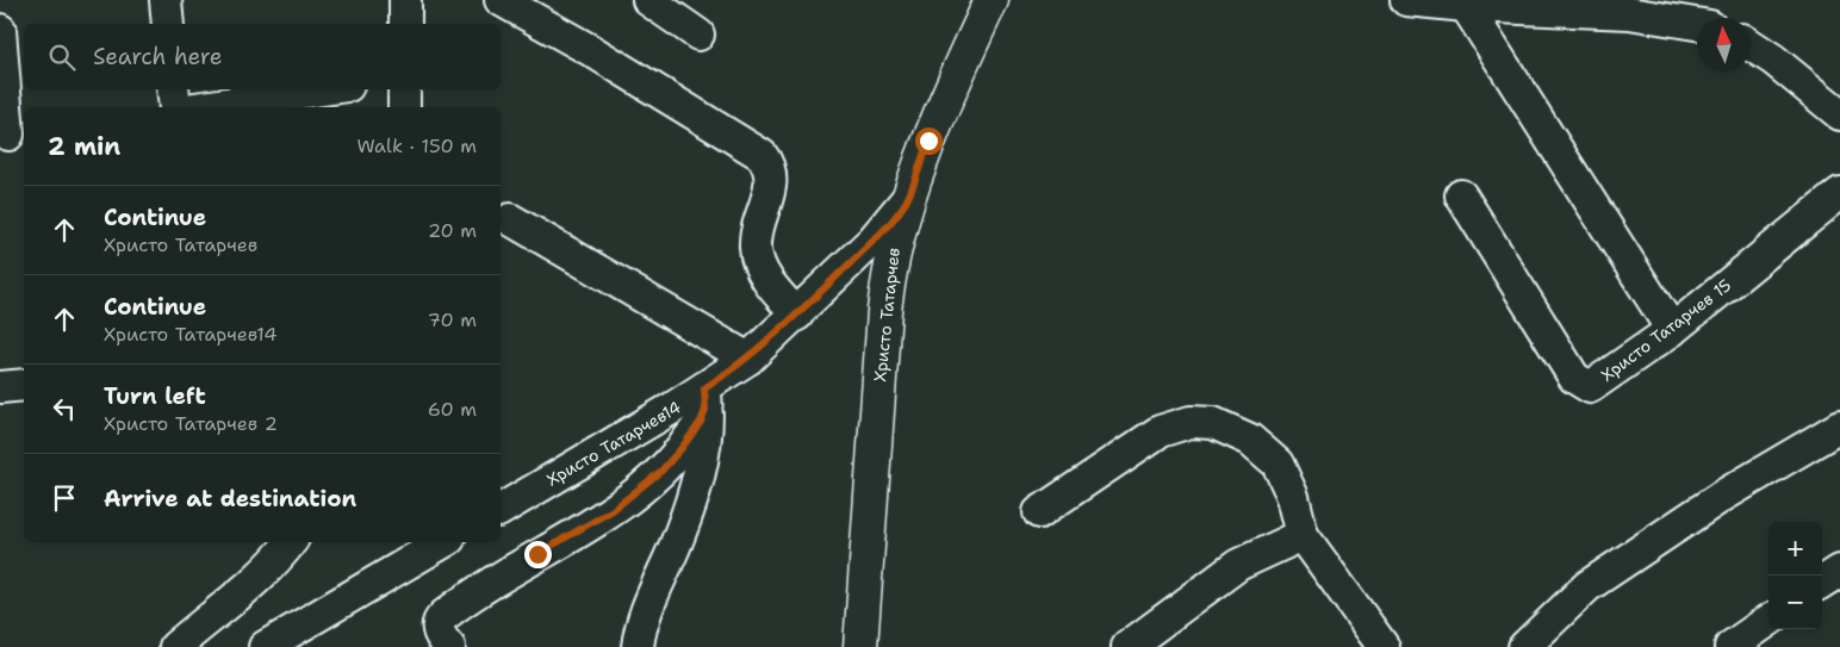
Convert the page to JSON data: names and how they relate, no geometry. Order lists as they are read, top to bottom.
{
  "streets": {
    "main road": ["Христо Татарчев"],
    "street": ["Христо Татарчев 15", "Христо Татарчев14"]
  },
  "crossings": [
    ["Христо Татарчев", "Христо Татарчев14"]
  ],
  "north": "top",
  "page": {
    "search": "Search here",
    "heading": ["2 min", "Walk · 150 m"],
    "list": [
      ["Continue", "Христо Татарчев", "20 m"],
      ["Continue", "Христо Татарчев14", "70 m"],
      ["Turn left", "Христо Татарчев 2", "60 m"],
      "Arrive at destination"
    ],
    "map_buttons": ["+", "−"]
  }
}
